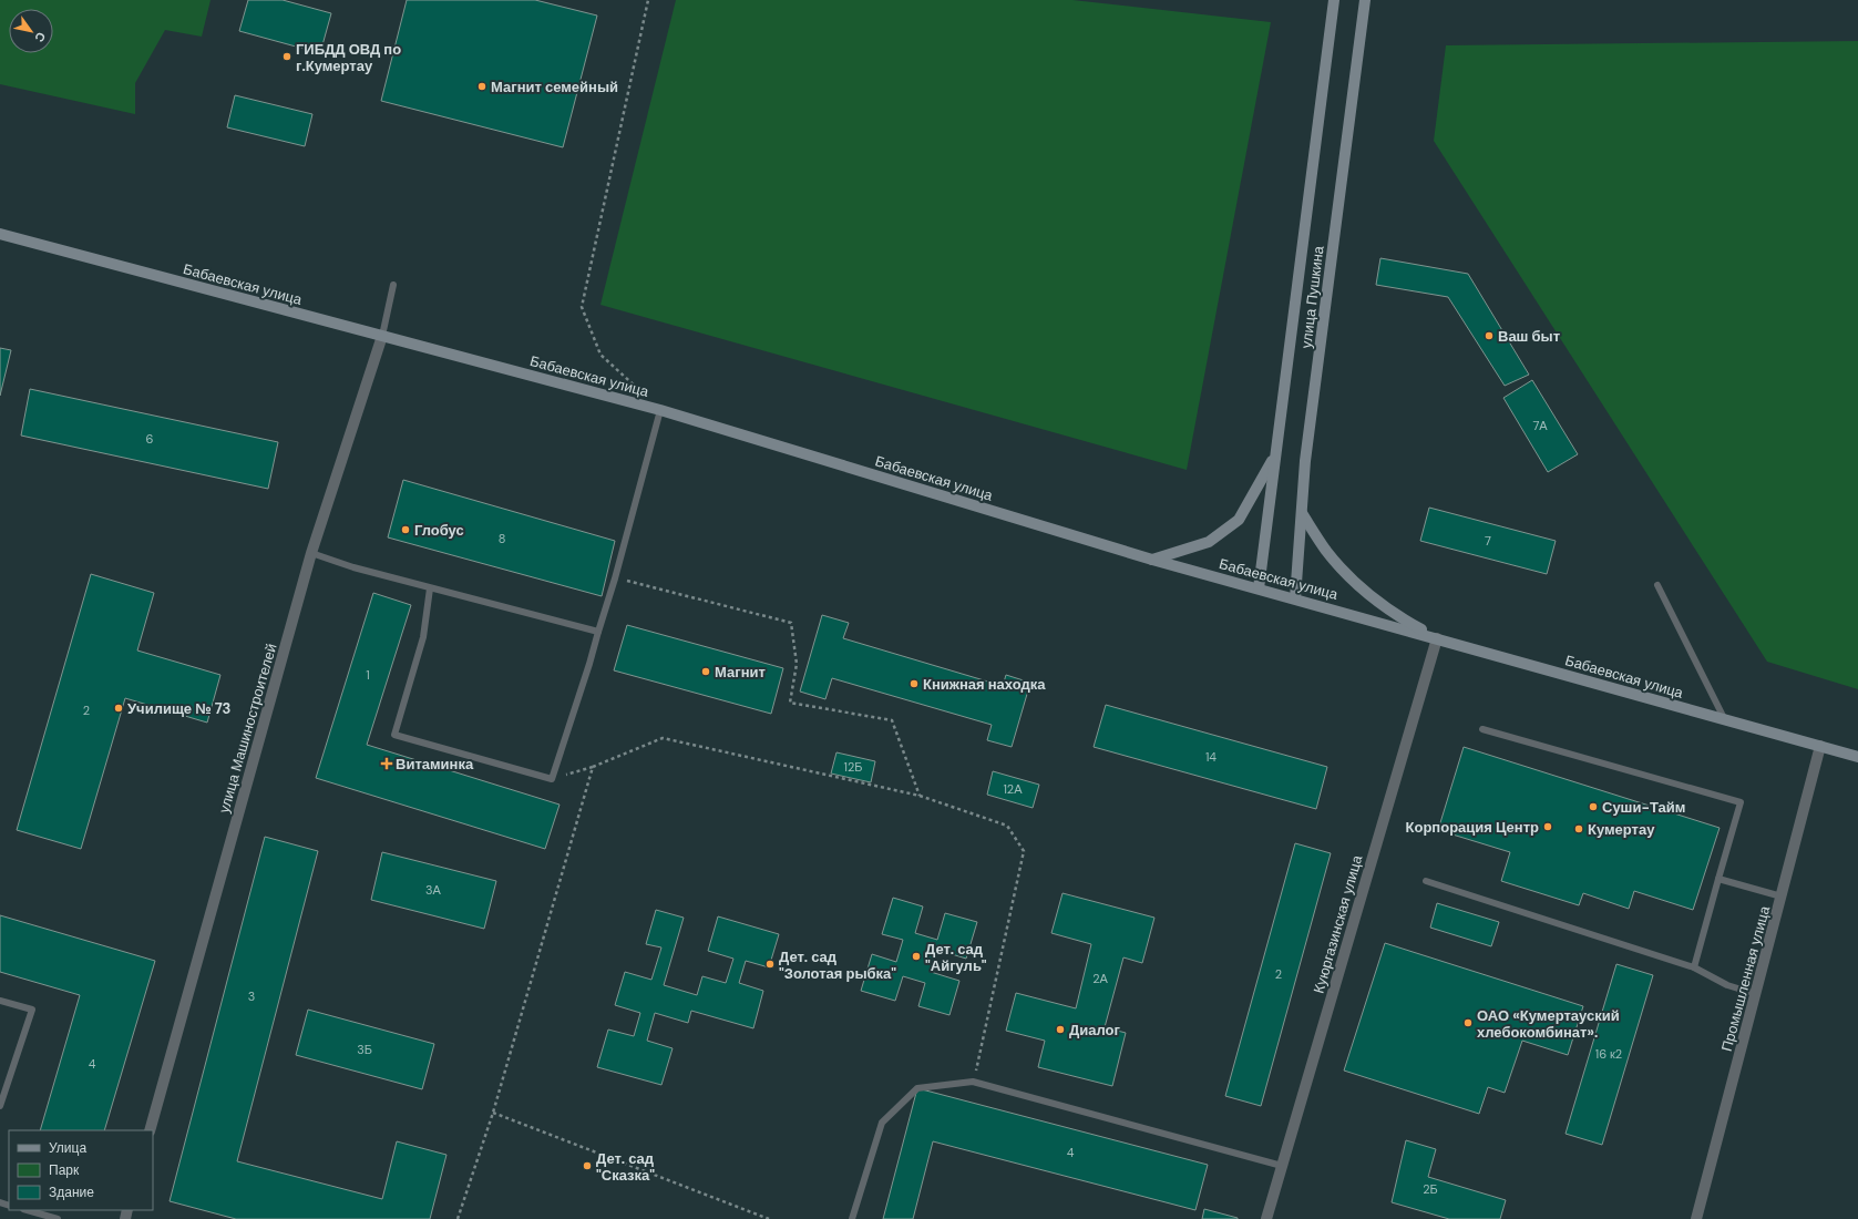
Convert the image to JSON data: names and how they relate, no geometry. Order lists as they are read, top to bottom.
{
  "streets": {
    "main road": ["Бабаевская улица", "улица Пушкина"],
    "street": ["улица Машиностроителей", "Куюргазинская улица", "Промышленная улица"]
  },
  "crossings": [
    ["Бабаевская улица", "улица Пушкина"],
    ["Бабаевская улица", "улица Машиностроителей"],
    ["Бабаевская улица", "Куюргазинская улица"],
    ["Бабаевская улица", "Промышленная улица"]
  ],
  "places": {
    "other": [
      "ГИБДД ОВД по г.Кумертау",
      "Магнит семейный",
      "Ваш быт",
      "Глобус",
      "Магнит",
      "Книжная находка",
      "Училище № 73",
      "Суши-Тайм",
      "Корпорация Центр",
      "Кумертау",
      "Дет. сад \"Айгуль\"",
      "Дет. сад \"Золотая рыбка\"",
      "ОАО «Кумертауский хлебокомбинат».",
      "Диалог",
      "Дет. сад \"Сказка\""
    ],
    "health": ["Витаминка"]
  },
  "house_numbers": [
    "7А",
    "6",
    "8",
    "7",
    "1",
    "2",
    "14",
    "12Б",
    "12А",
    "3А",
    "2",
    "2А",
    "3",
    "3Б",
    "16 к2",
    "4",
    "4",
    "2Б"
  ],
  "legend": ["Улица", "Парк", "Здание"],
  "north": "bottom right"
}
